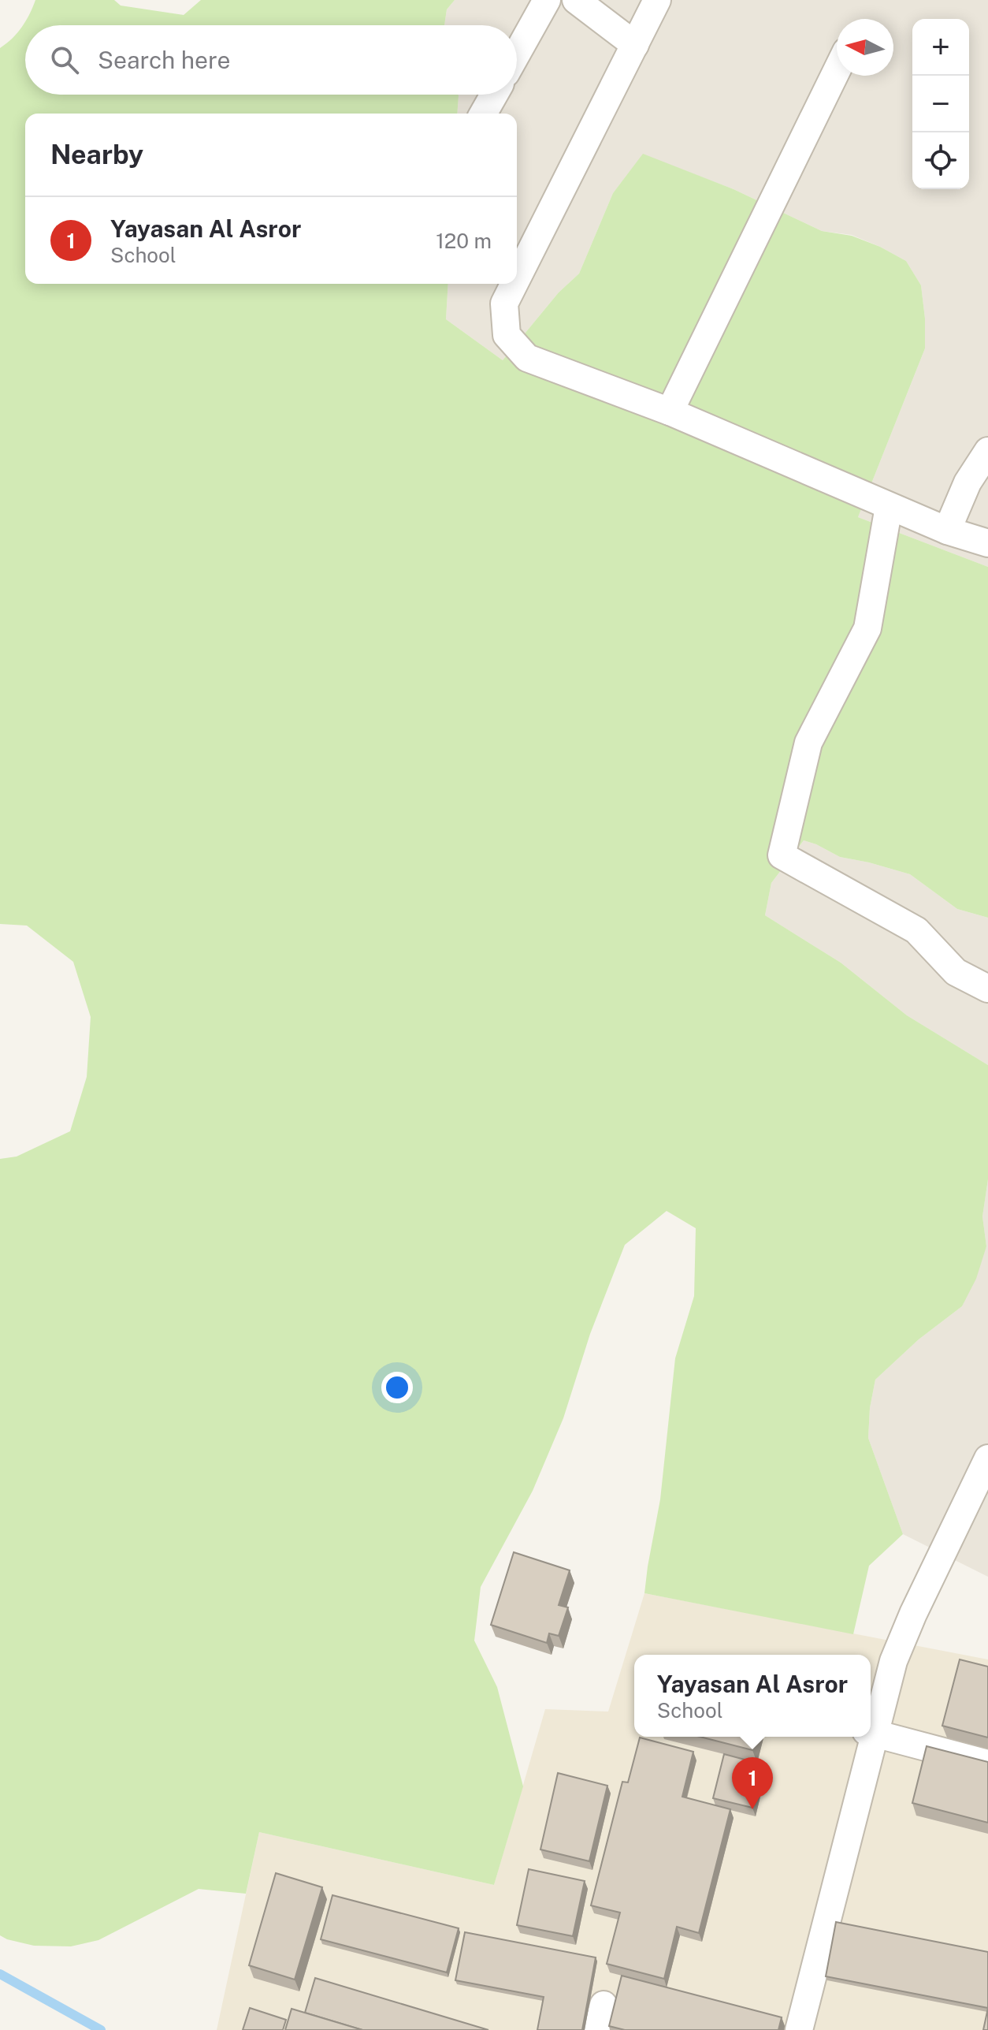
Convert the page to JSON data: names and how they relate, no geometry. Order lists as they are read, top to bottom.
{
  "north": "left",
  "page": {
    "map_buttons": ["+", "−"],
    "search": "Search here",
    "heading": "Nearby",
    "list": [
      {
        "mark": "1",
        "name": "Yayasan Al Asror",
        "note": "School",
        "value": "120 m"
      }
    ],
    "popup": ["Yayasan Al Asror", "School"],
    "pins": "1"
  }
}
